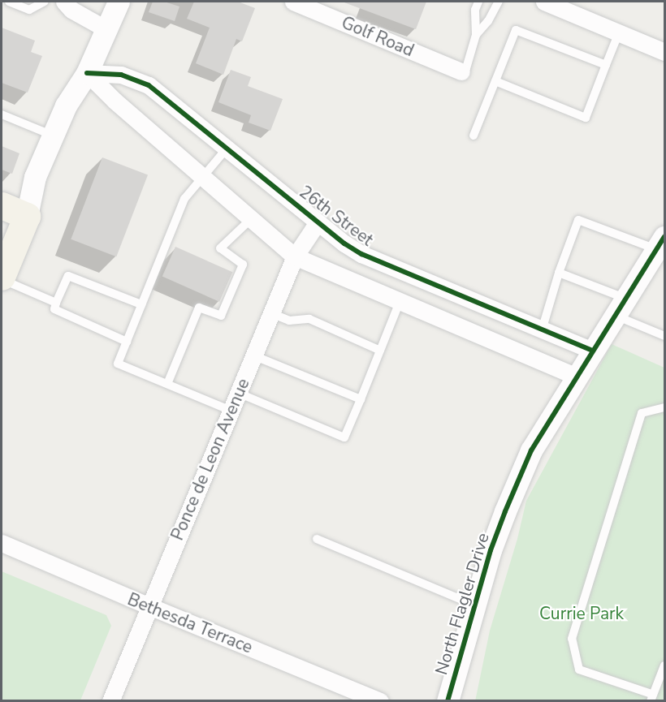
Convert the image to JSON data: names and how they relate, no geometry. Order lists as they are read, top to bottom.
{
  "streets": {
    "street": [
      "Golf Road",
      "26th Street",
      "Ponce de Leon Avenue",
      "North Flagler Drive",
      "Bethesda Terrace"
    ]
  },
  "crossings": [
    ["26th Street", "Ponce de Leon Avenue"],
    ["26th Street", "North Flagler Drive"],
    ["Ponce de Leon Avenue", "Bethesda Terrace"]
  ],
  "parks": ["Currie Park"]
}
